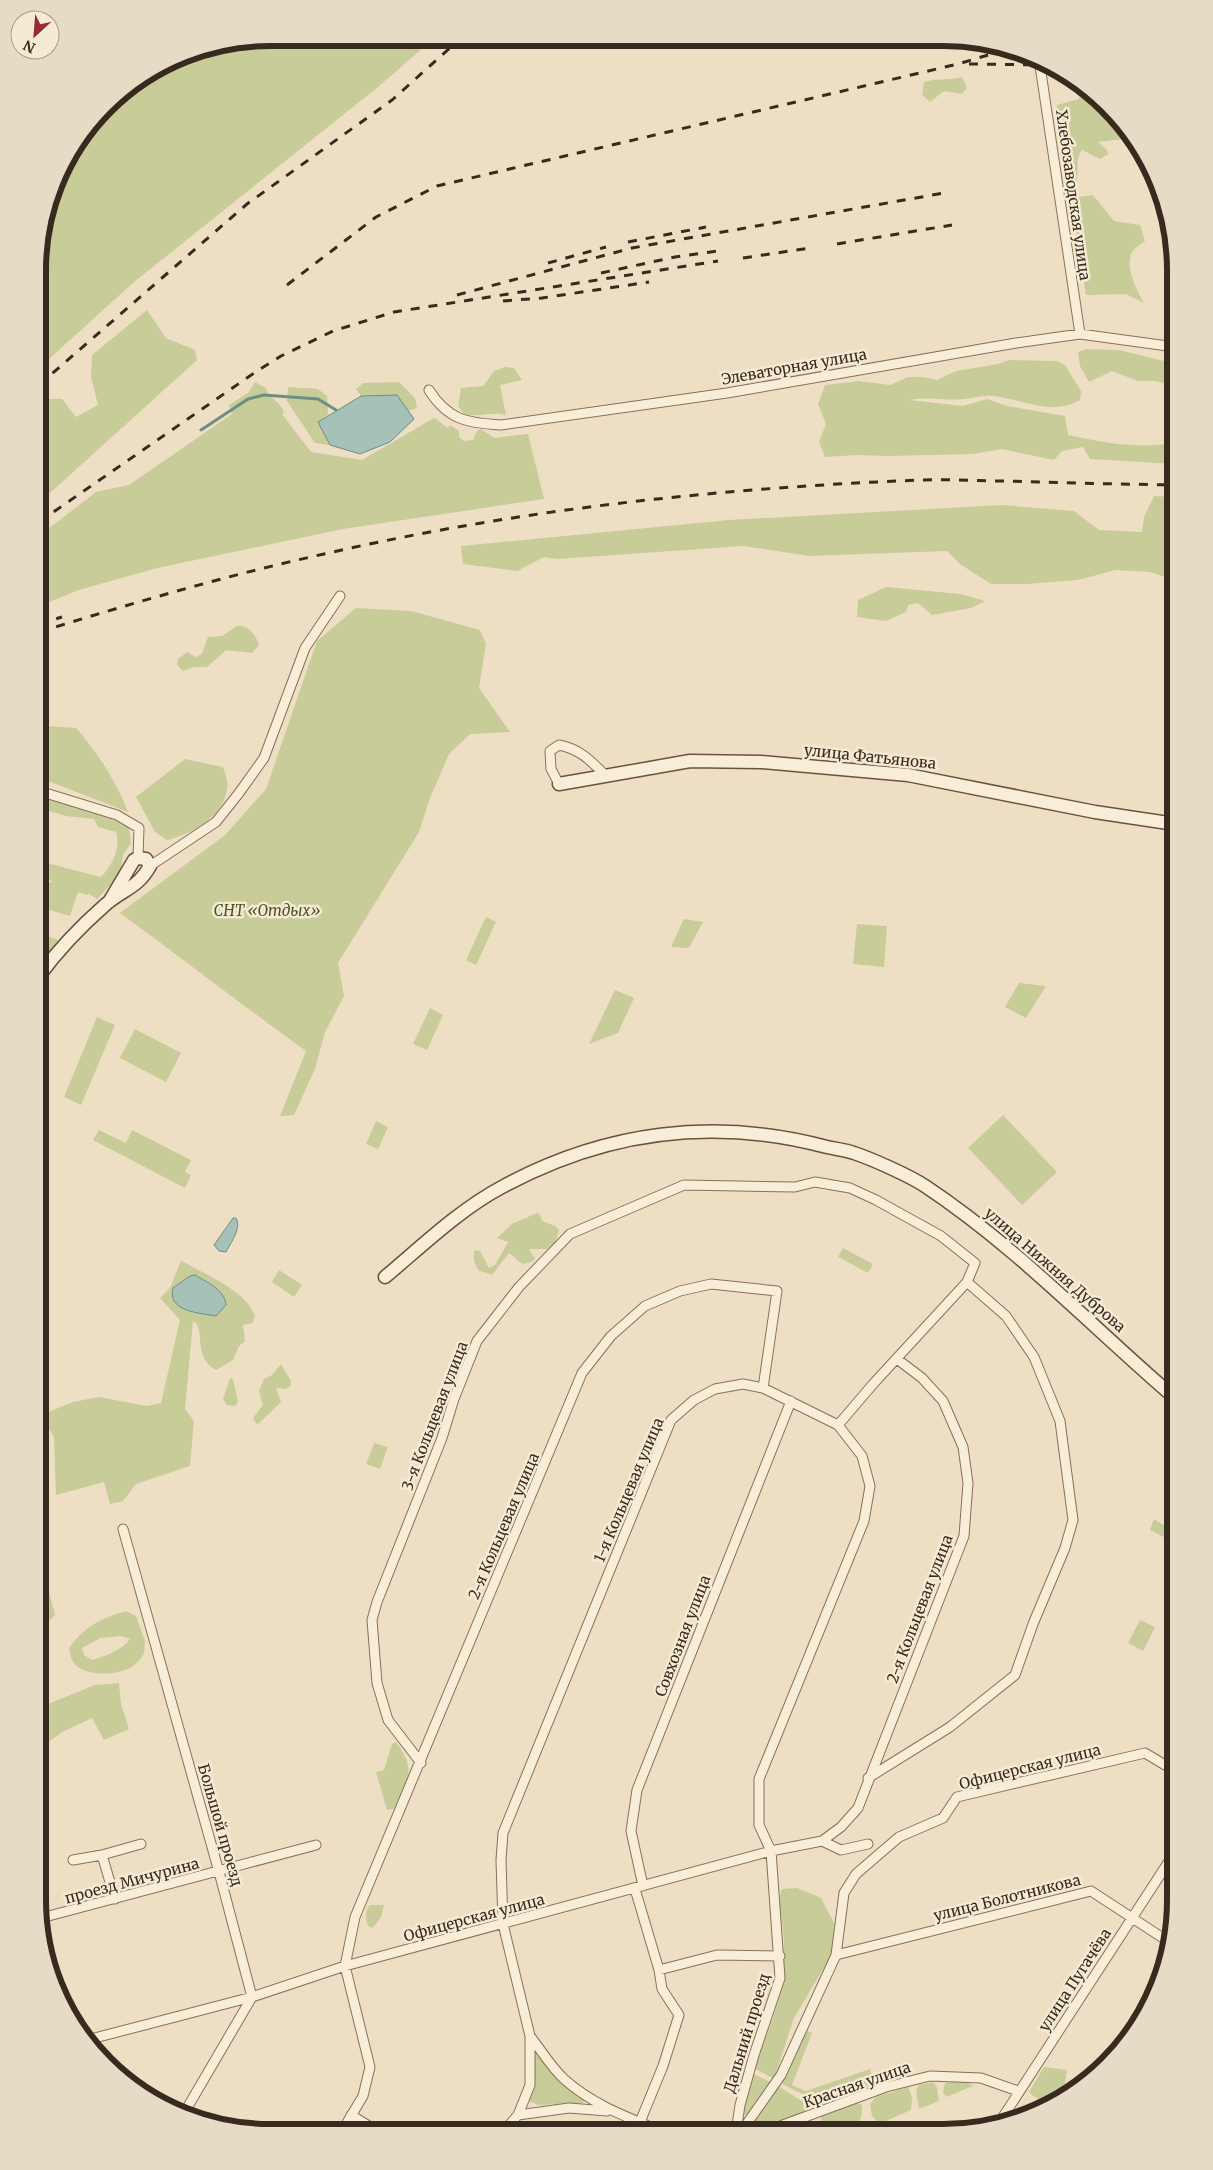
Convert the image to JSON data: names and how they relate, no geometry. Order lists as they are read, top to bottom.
{
  "streets": {
    "street": [
      "Хлебозаводская улица",
      "Элеваторная улица",
      "улица Фатьянова",
      "улица Нижняя Дуброва",
      "3-я Кольцевая улица",
      "1-я Кольцевая улица",
      "2-я Кольцевая улица",
      "Совхозная улица",
      "Офицерская улица",
      "Большой проезд",
      "проезд Мичурина",
      "улица Болотникова",
      "улица Пугачёва",
      "Дальний проезд",
      "Красная улица"
    ]
  },
  "crossings": [
    ["Хлебозаводская улица", "Элеваторная улица"],
    ["3-я Кольцевая улица", "2-я Кольцевая улица"],
    ["1-я Кольцевая улица", "2-я Кольцевая улица"],
    ["1-я Кольцевая улица", "Совхозная улица"],
    ["1-я Кольцевая улица", "Офицерская улица"],
    ["1-я Кольцевая улица", "Дальний проезд"],
    ["2-я Кольцевая улица", "Офицерская улица"],
    ["Совхозная улица", "Офицерская улица"],
    ["Офицерская улица", "Большой проезд"],
    ["Офицерская улица", "улица Болотникова"],
    ["Офицерская улица", "Дальний проезд"],
    ["Большой проезд", "проезд Мичурина"],
    ["улица Болотникова", "улица Пугачёва"],
    ["улица Пугачёва", "Красная улица"]
  ],
  "parks": ["СНТ «Отдых»"],
  "north": "bottom left"
}
